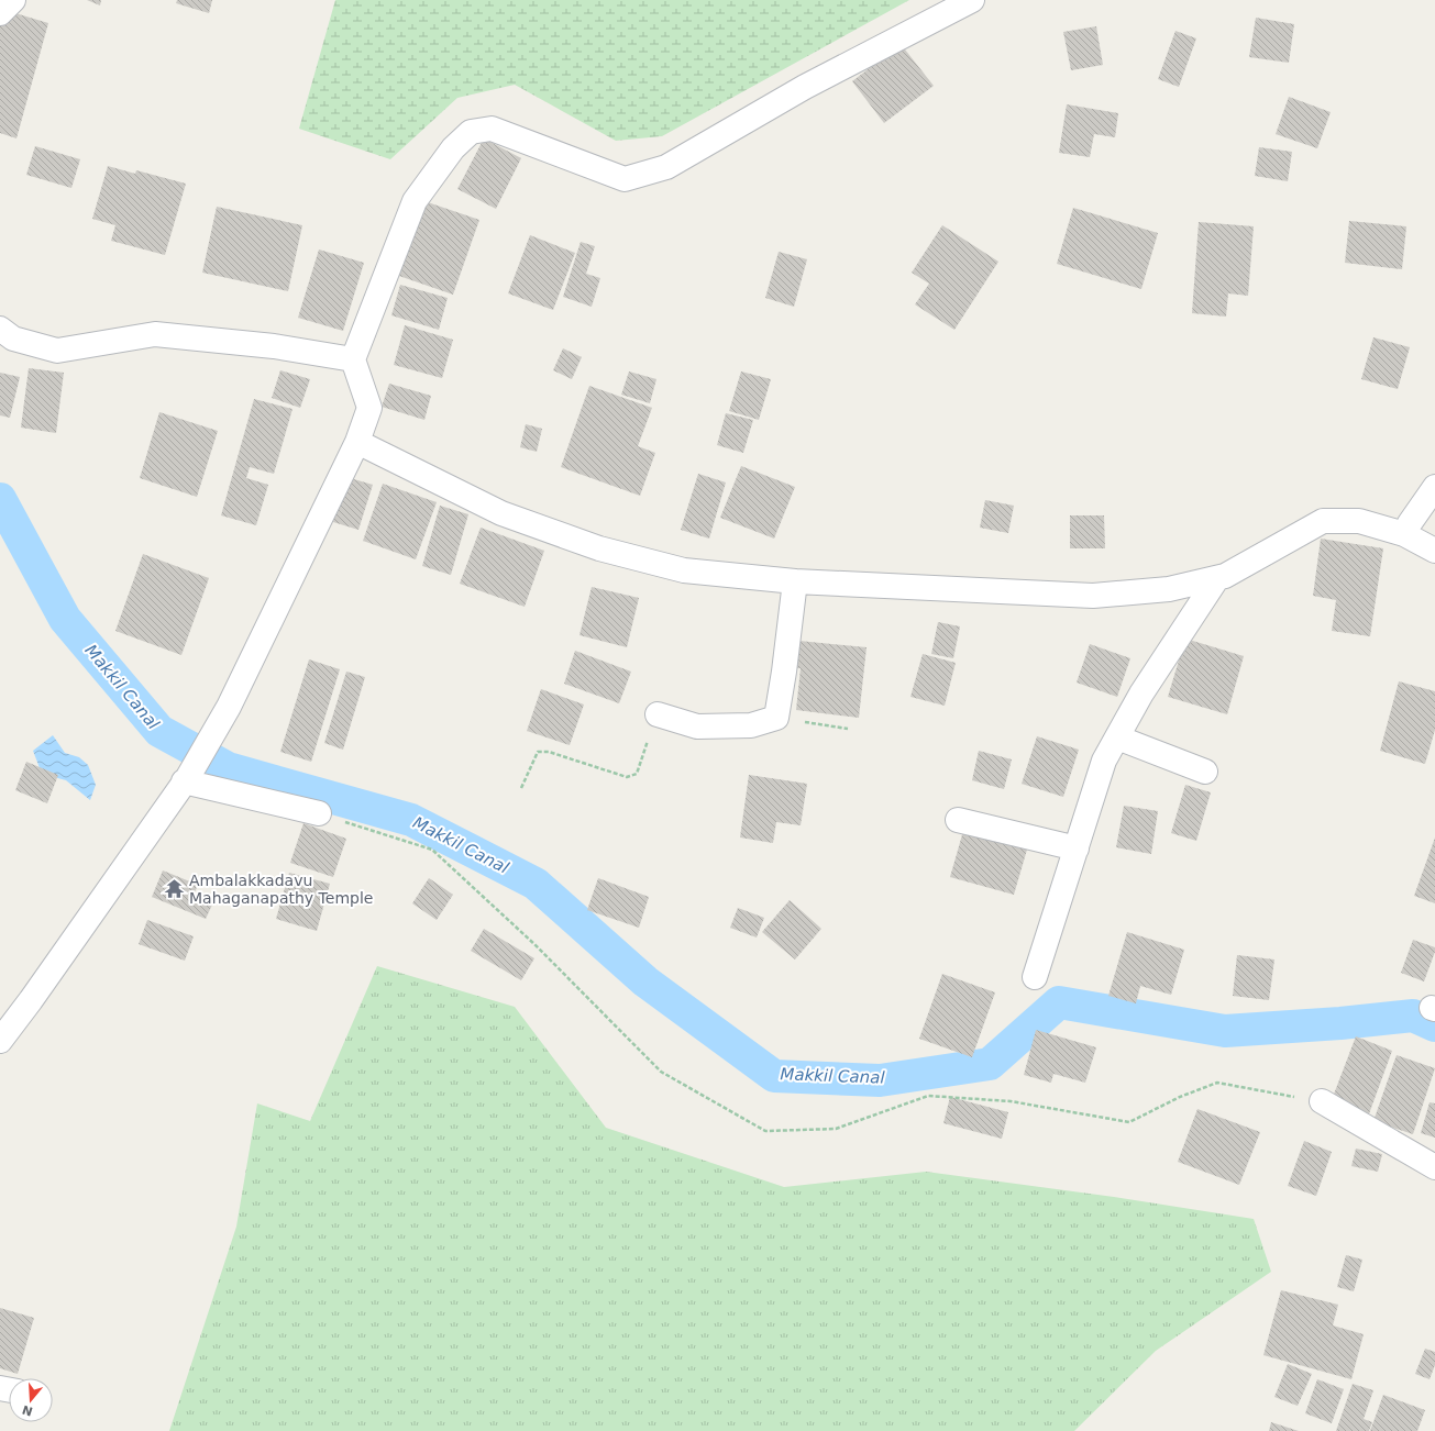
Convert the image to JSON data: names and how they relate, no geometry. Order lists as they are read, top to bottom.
{
  "water": ["Makkil Canal"],
  "places": {
    "temple": ["Ambalakkadavu Mahaganapathy Temple"]
  },
  "north": "bottom"
}
